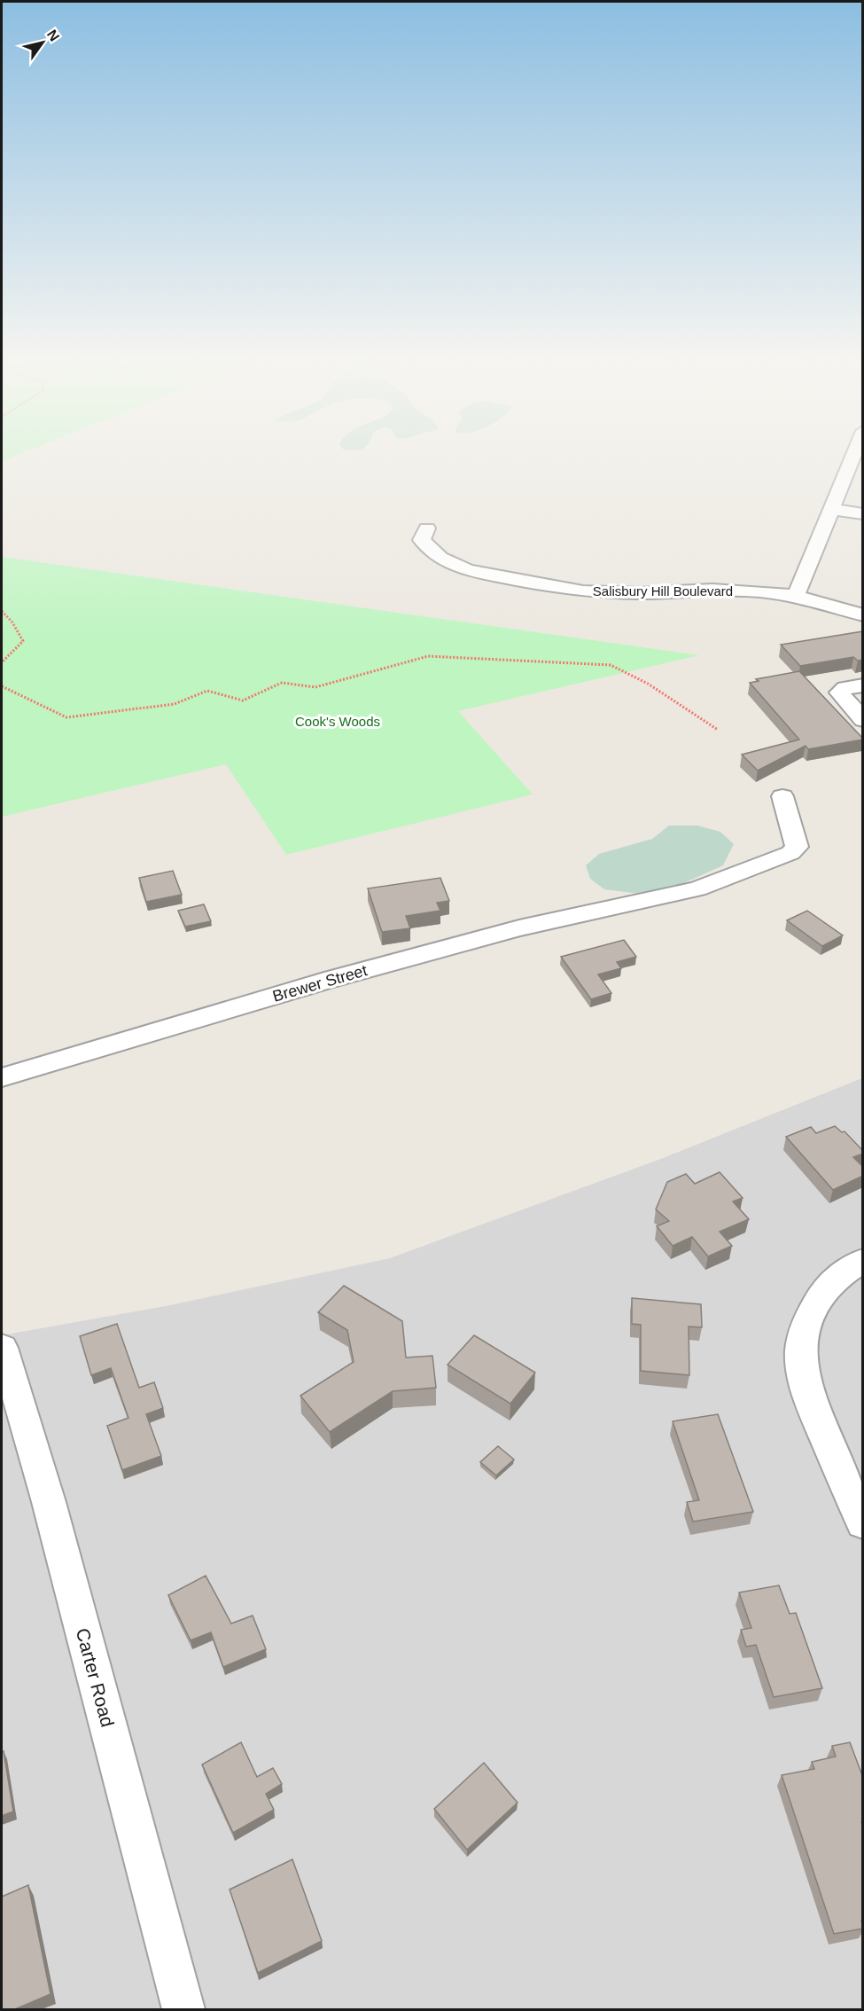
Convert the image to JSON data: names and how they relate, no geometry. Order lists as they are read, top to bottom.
{
  "streets": {
    "street": ["Salisbury Hill Boulevard", "Brewer Street", "Carter Road"]
  },
  "parks": ["Cook's Woods"],
  "north": "top right"
}
